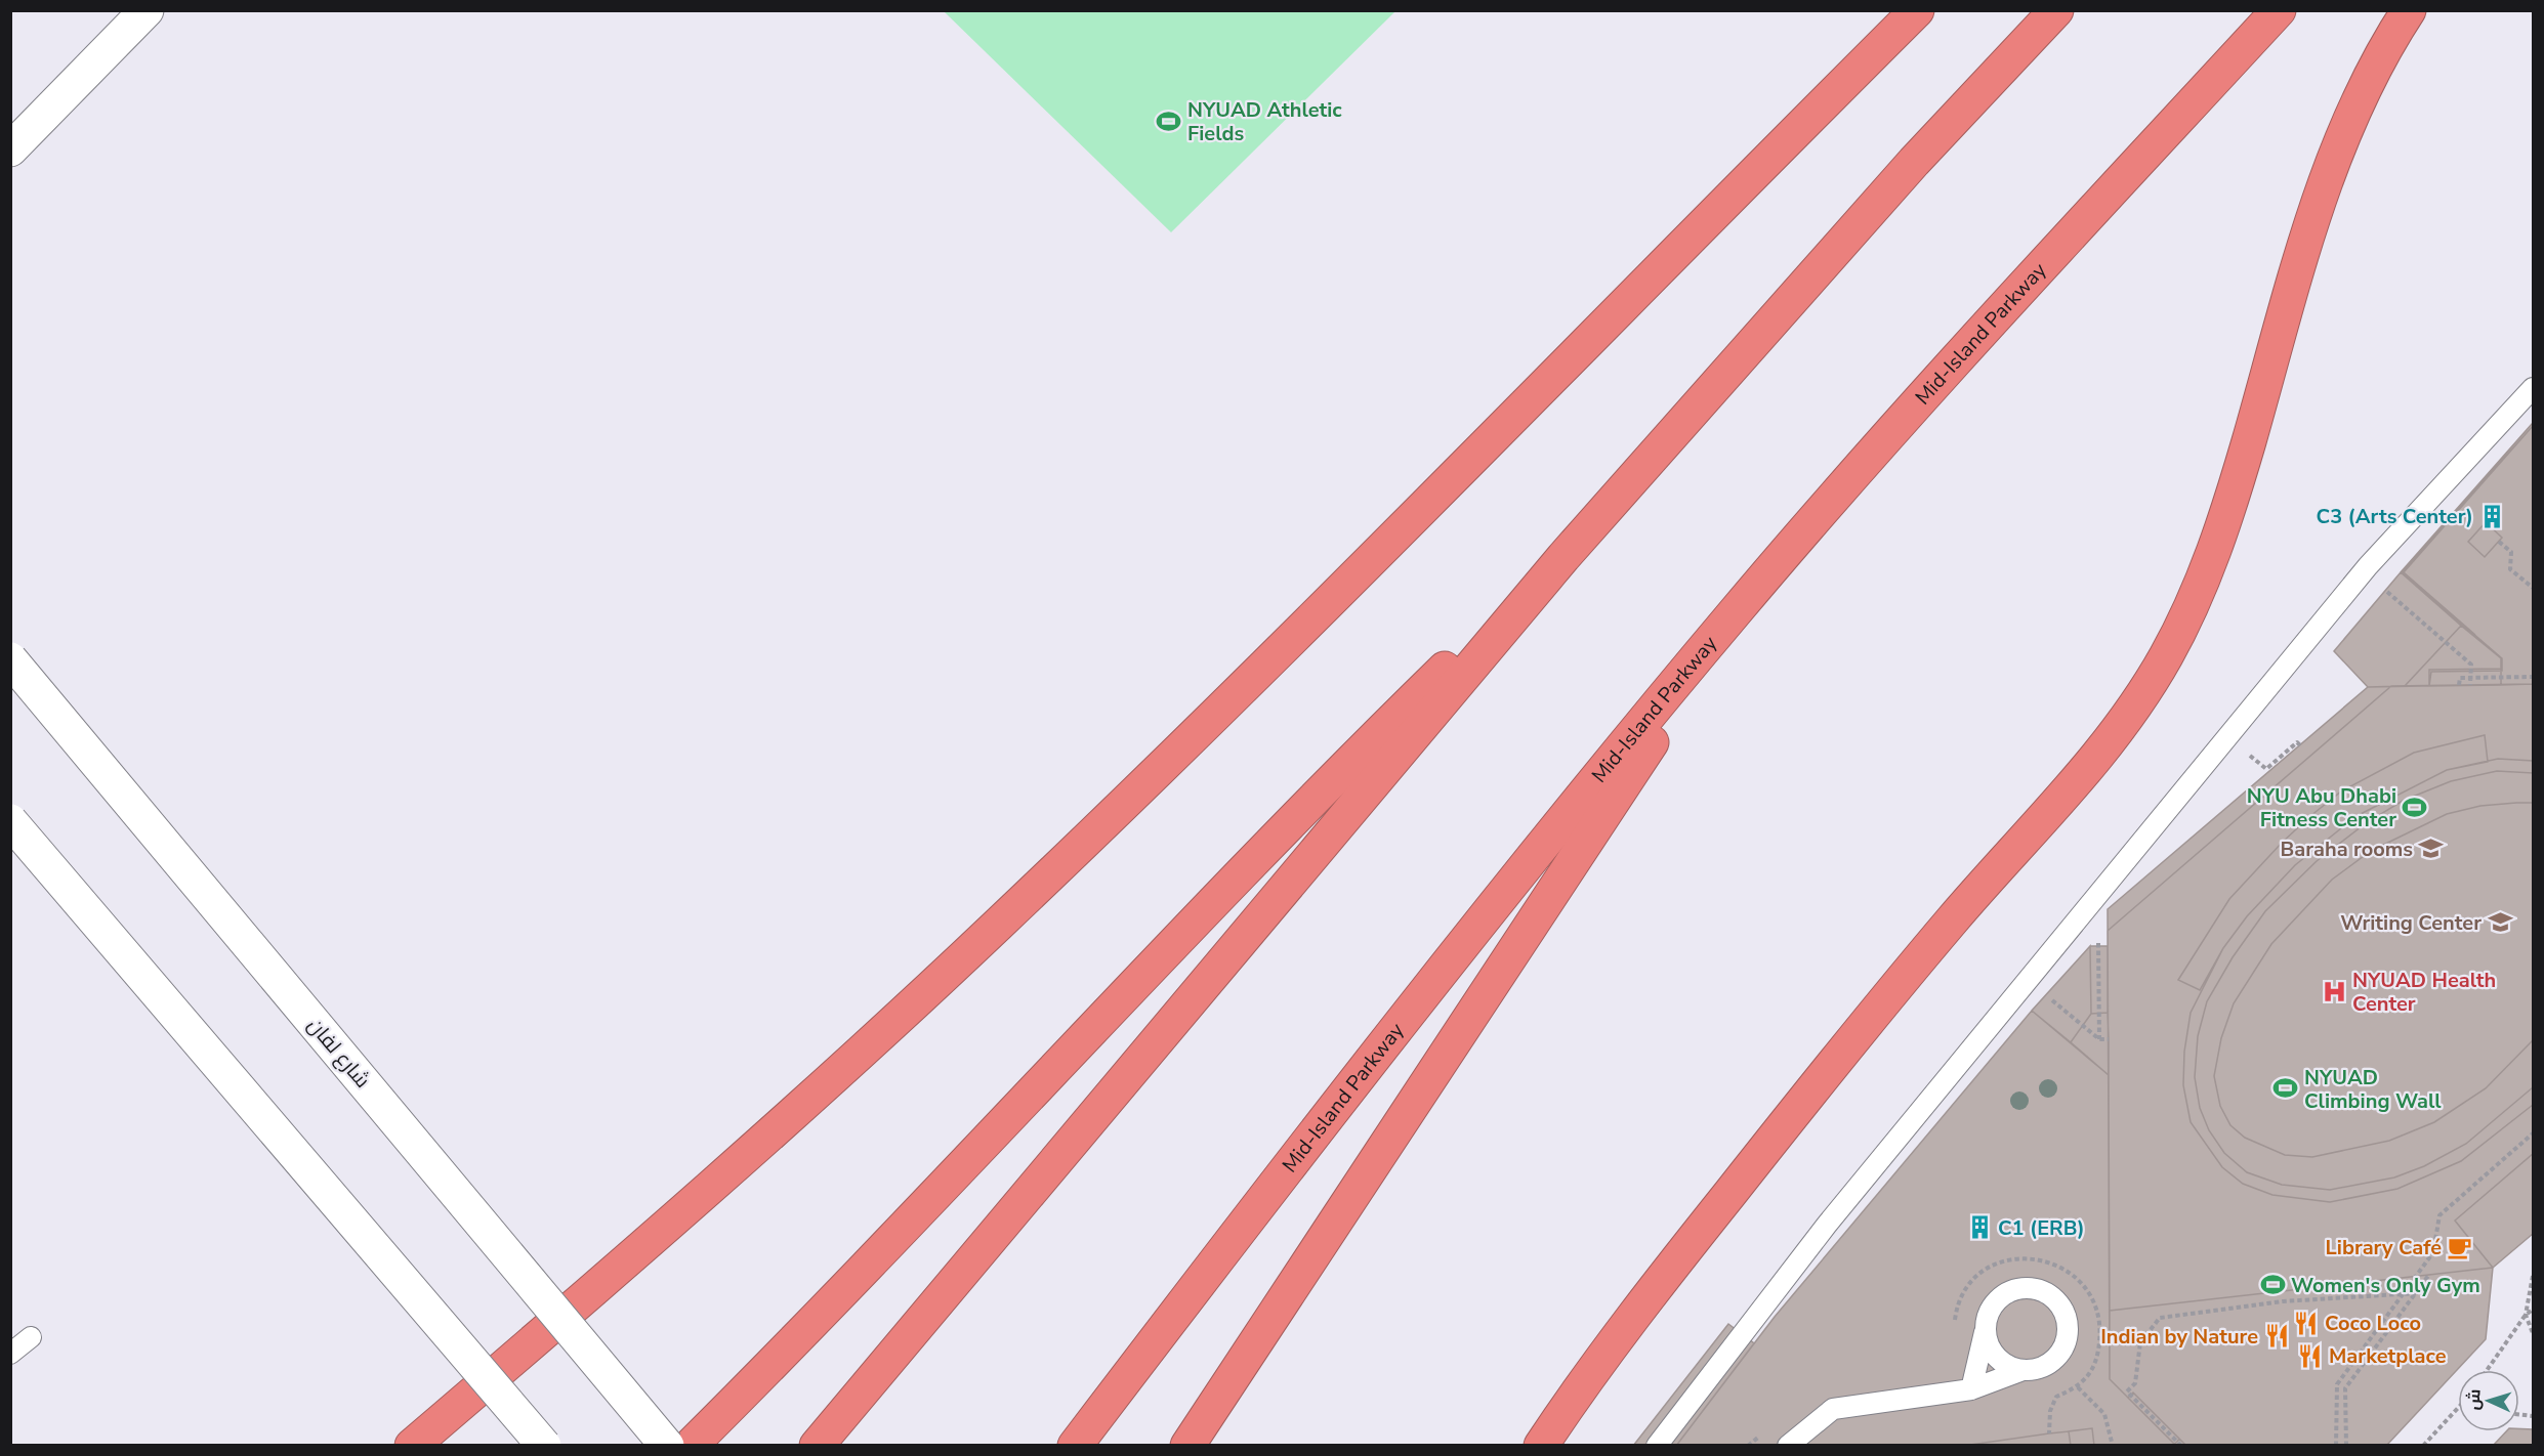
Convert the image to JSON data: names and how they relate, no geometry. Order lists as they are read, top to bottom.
{
  "streets": {
    "highway": ["Mid-Island Parkway"],
    "street": ["شارع لفان"]
  },
  "places": {
    "sports": [
      "NYUAD Athletic Fields",
      "NYU Abu Dhabi Fitness Center",
      "NYUAD Climbing Wall",
      "Women's Only Gym"
    ],
    "building": ["C3 (Arts Center)", "C1 (ERB)"],
    "school or university": ["Baraha rooms", "Writing Center"],
    "hospital": ["NYUAD Health Center"],
    "cafe": ["Library Café"],
    "restaurant": ["Coco Loco", "Indian by Nature", "Marketplace"]
  },
  "north": "left"
}
